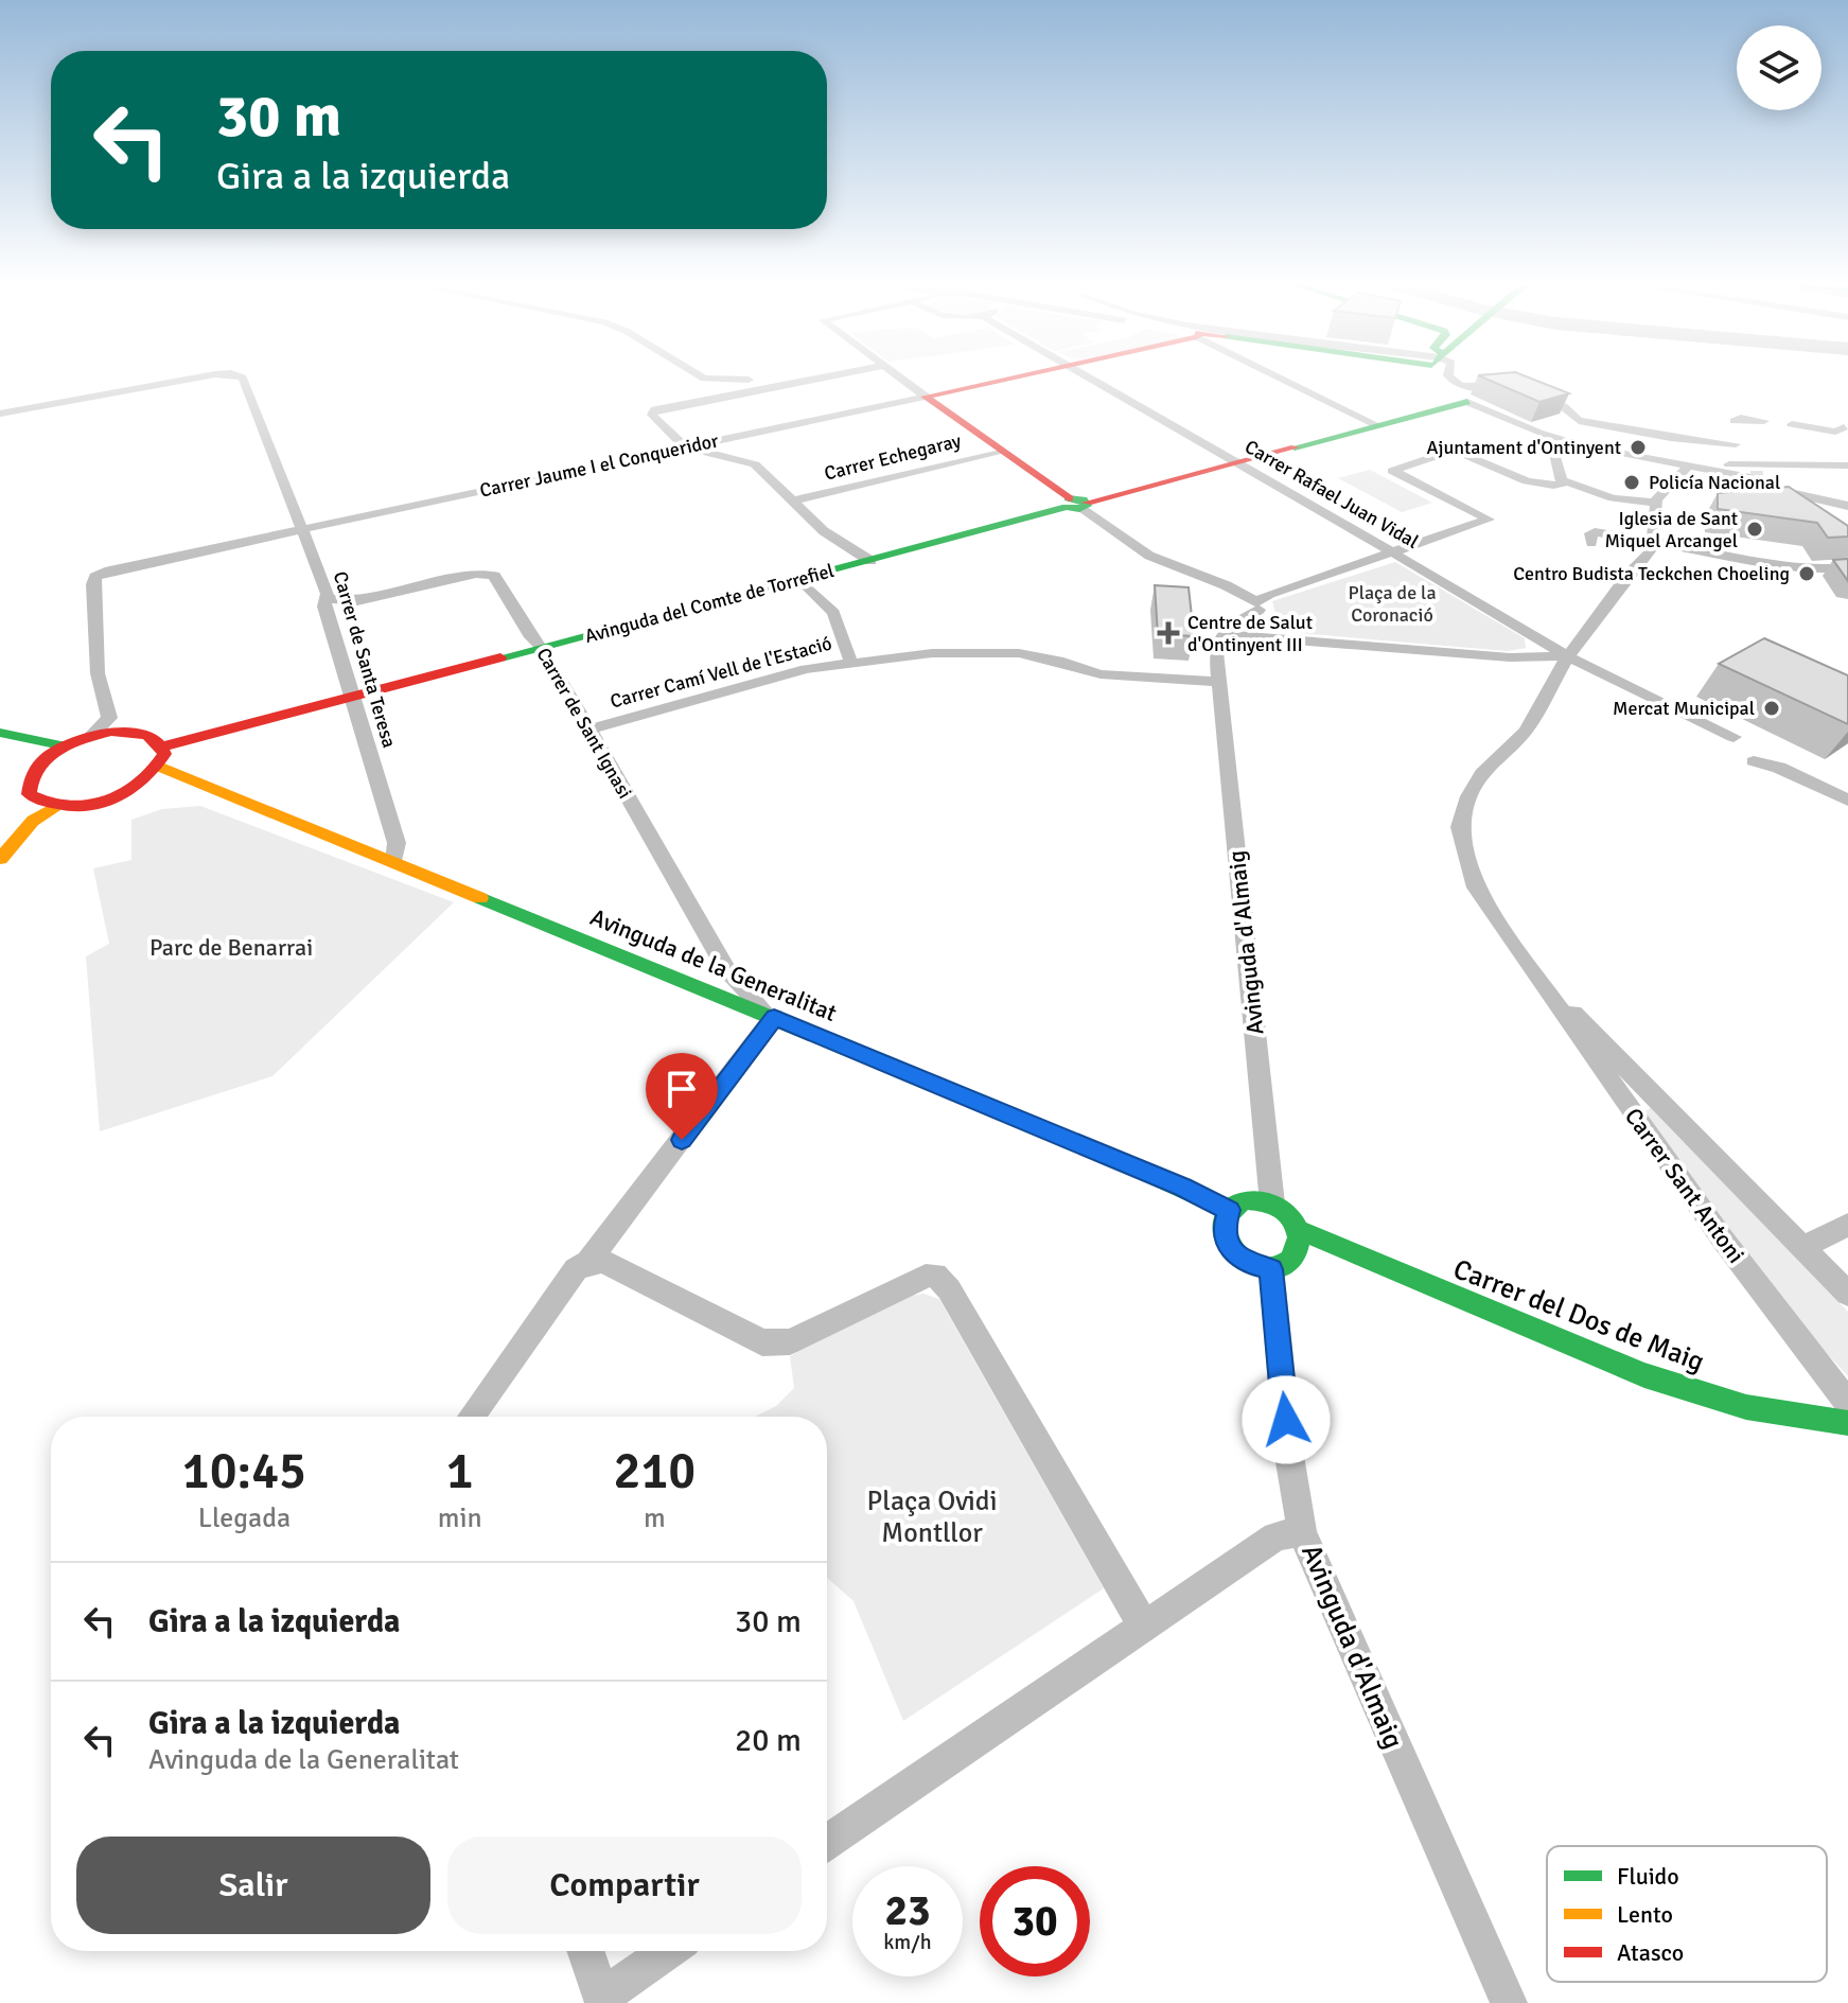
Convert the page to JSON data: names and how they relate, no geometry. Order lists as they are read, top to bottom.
{
  "streets": {
    "street": [
      "Carrer Echegaray",
      "Carrer Jaume I el Conqueridor",
      "Carrer Rafael Juan Vidal",
      "Avinguda del Comte de Torrefiel",
      "Carrer de Santa Teresa",
      "Carrer Camí Vell de l'Estació",
      "Carrer de Sant Ignasi",
      "Avinguda d'Almaig",
      "Avinguda de la Generalitat",
      "Carrer Sant Antoni",
      "Carrer del Dos de Maig"
    ]
  },
  "crossings": [
    ["Carrer Jaume I el Conqueridor", "Carrer de Santa Teresa"],
    ["Carrer Rafael Juan Vidal", "Avinguda del Comte de Torrefiel"],
    ["Carrer Rafael Juan Vidal", "Carrer Sant Antoni"],
    ["Avinguda del Comte de Torrefiel", "Carrer de Santa Teresa"],
    ["Avinguda del Comte de Torrefiel", "Carrer de Sant Ignasi"],
    ["Avinguda del Comte de Torrefiel", "Avinguda de la Generalitat"],
    ["Carrer de Santa Teresa", "Carrer de Sant Ignasi"],
    ["Carrer de Santa Teresa", "Avinguda de la Generalitat"],
    ["Carrer Camí Vell de l'Estació", "Carrer de Sant Ignasi"],
    ["Carrer Camí Vell de l'Estació", "Avinguda d'Almaig"],
    ["Carrer de Sant Ignasi", "Avinguda de la Generalitat"],
    ["Avinguda d'Almaig", "Avinguda de la Generalitat"],
    ["Avinguda d'Almaig", "Carrer del Dos de Maig"],
    ["Avinguda de la Generalitat", "Carrer del Dos de Maig"]
  ],
  "parks": ["Plaça de la Coronació", "Parc de Benarrai", "Plaça Ovidi Montllor"],
  "places": {
    "other": [
      "Ajuntament d'Ontinyent",
      "Policía Nacional",
      "Iglesia de Sant Miquel Arcangel",
      "Centro Budista Teckchen Choeling",
      "Mercat Municipal"
    ],
    "health": ["Centre de Salut d'Ontinyent III"]
  },
  "legend": ["Fluido", "Lento", "Atasco"],
  "page": {
    "turn": ["30 m", "Gira a la izquierda"],
    "eta": [
      "10:45",
      "Llegada",
      "1",
      "min",
      "210",
      "m"
    ],
    "list": [
      {
        "name": "Gira a la izquierda",
        "value": "30 m"
      },
      {
        "name": "Gira a la izquierda",
        "note": "Avinguda de la Generalitat",
        "value": "20 m"
      }
    ],
    "buttons": ["Salir", "Compartir"],
    "speed": "23 km/h",
    "limit": "30"
  }
}
